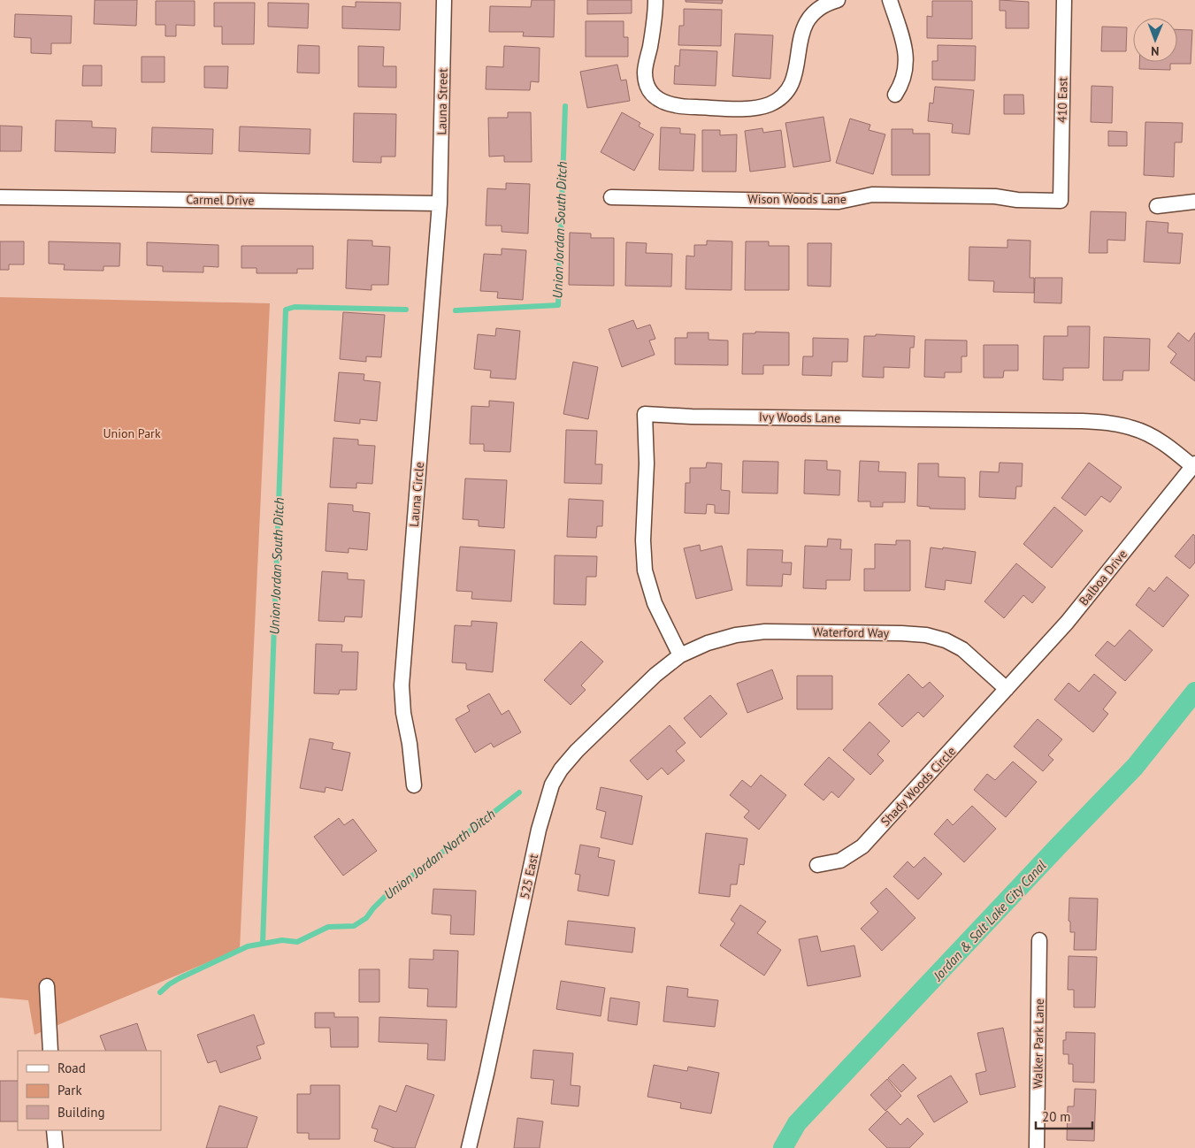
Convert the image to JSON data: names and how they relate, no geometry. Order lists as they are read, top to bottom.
{
  "streets": {
    "street": [
      "410 East",
      "Launa Street",
      "Wison Woods Lane",
      "Carmel Drive",
      "Ivy Woods Lane",
      "Launa Circle",
      "Balboa Drive",
      "Waterford Way",
      "Shady Woods Circle",
      "525 East",
      "Walker Park Lane"
    ]
  },
  "crossings": [
    ["410 East", "Wison Woods Lane"],
    ["Launa Street", "Carmel Drive"],
    ["Launa Street", "Launa Circle"],
    ["Carmel Drive", "Launa Circle"],
    ["Ivy Woods Lane", "Balboa Drive"],
    ["Ivy Woods Lane", "Waterford Way"],
    ["Ivy Woods Lane", "525 East"],
    ["Balboa Drive", "Waterford Way"],
    ["Balboa Drive", "Shady Woods Circle"],
    ["Waterford Way", "Shady Woods Circle"],
    ["Waterford Way", "525 East"]
  ],
  "water": ["Union Jordan South Ditch", "Union Jordan North Ditch", "Jordan & Salt Lake City Canal"],
  "parks": ["Union Park"],
  "legend": ["Road", "Park", "Building"],
  "scale_bar": "20 m",
  "north": "bottom"
}
